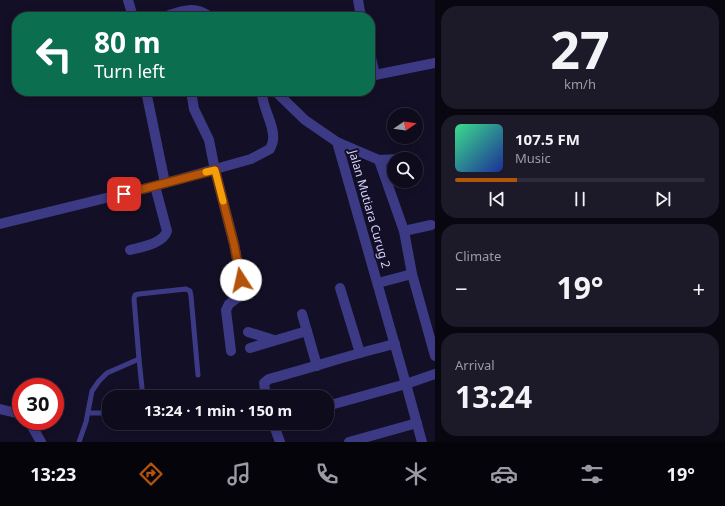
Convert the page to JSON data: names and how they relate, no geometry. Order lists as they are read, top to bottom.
{
  "streets": {
    "street": ["Jalan Mutiara Curug 2"]
  },
  "north": "right",
  "page": {
    "tile": [
      ["27", "km/h"],
      "Climate",
      ["Arrival", "13:24"]
    ],
    "turn": ["80 m", "Turn left"],
    "song": ["107.5 FM", "Music"],
    "heat": ["−", "19°", "+"],
    "limit": "30",
    "trip": "13:24 · 1 min · 150 m",
    "tabs": ["13:23", "19°"]
  }
}
